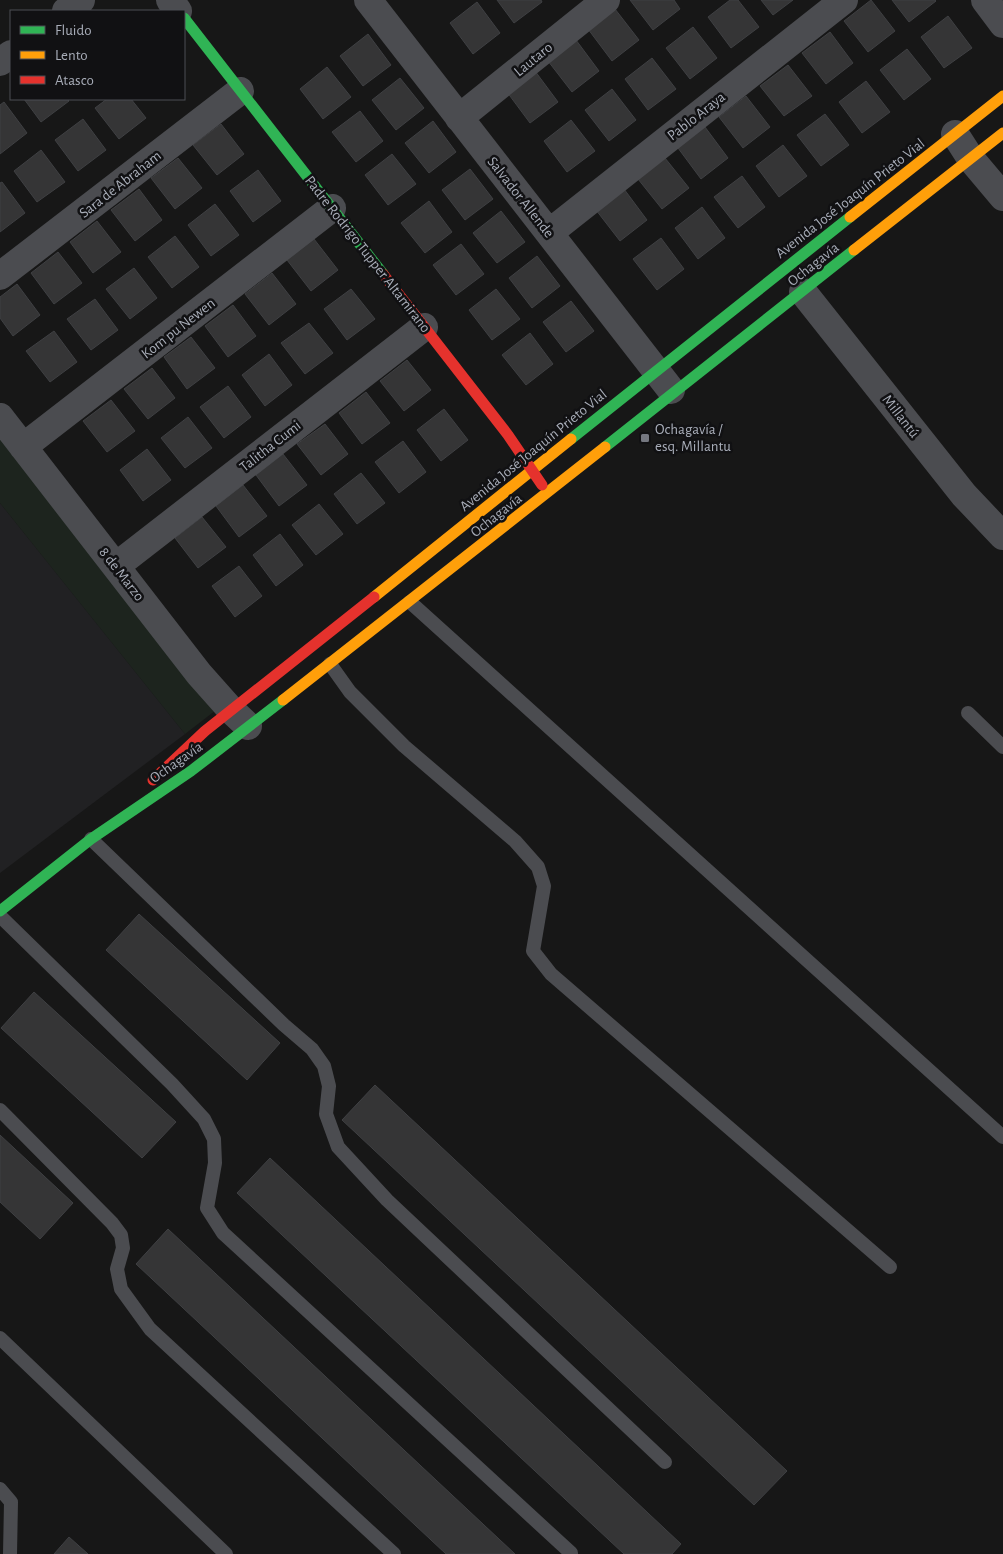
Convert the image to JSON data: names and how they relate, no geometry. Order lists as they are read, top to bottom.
{
  "streets": {
    "main road": ["Avenida José Joaquín Prieto Vial", "Padre Rodrigo Tupper Altamirano", "Ochagavía"],
    "street": [
      "Lautaro",
      "Pablo Araya",
      "Sara de Abraham",
      "Salvador Allende",
      "Kom pu Newen",
      "Millantú",
      "Talitha Cumi",
      "8 de Marzo"
    ]
  },
  "crossings": [
    ["Lautaro", "Salvador Allende"],
    ["Pablo Araya", "Salvador Allende"],
    ["Sara de Abraham", "Padre Rodrigo Tupper Altamirano"],
    ["Salvador Allende", "Avenida José Joaquín Prieto Vial"],
    ["Salvador Allende", "Ochagavía"],
    ["Avenida José Joaquín Prieto Vial", "Padre Rodrigo Tupper Altamirano"],
    ["Avenida José Joaquín Prieto Vial", "Ochagavía"],
    ["Avenida José Joaquín Prieto Vial", "8 de Marzo"],
    ["Padre Rodrigo Tupper Altamirano", "Ochagavía"],
    ["Padre Rodrigo Tupper Altamirano", "Kom pu Newen"],
    ["Padre Rodrigo Tupper Altamirano", "Talitha Cumi"],
    ["Ochagavía", "Millantú"],
    ["Ochagavía", "8 de Marzo"],
    ["Kom pu Newen", "8 de Marzo"],
    ["Talitha Cumi", "8 de Marzo"]
  ],
  "places": {
    "transit": ["Ochagavía / esq. Millantu"]
  },
  "legend": ["Fluido", "Lento", "Atasco"]
}
